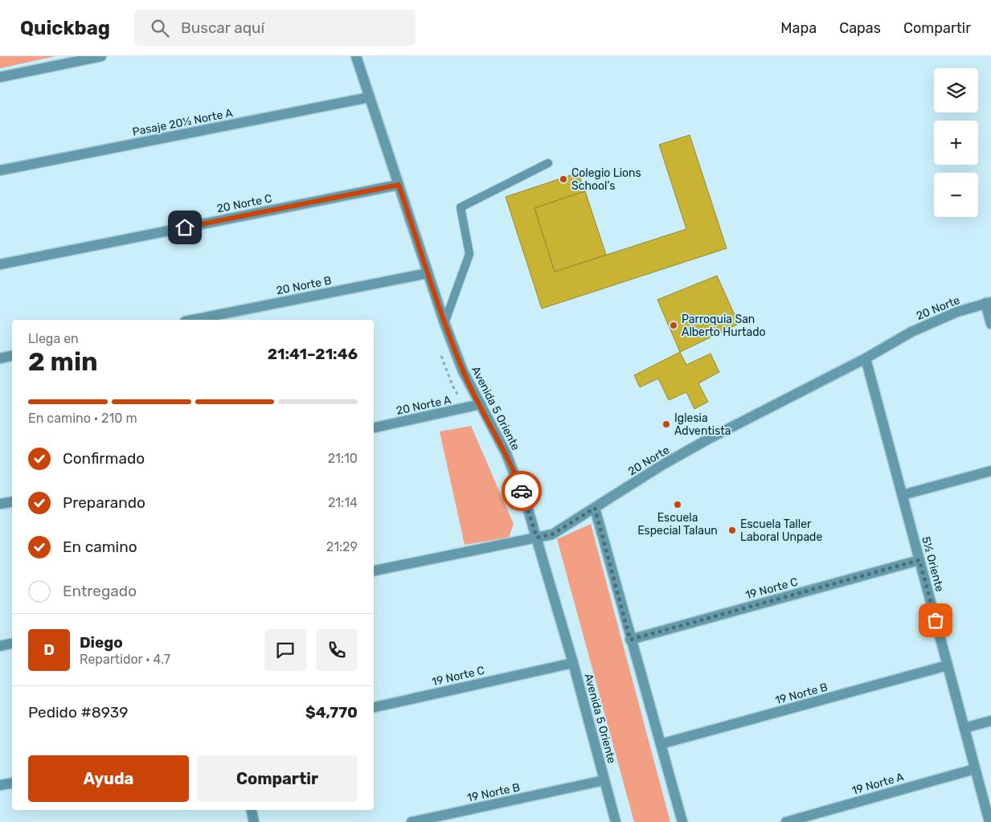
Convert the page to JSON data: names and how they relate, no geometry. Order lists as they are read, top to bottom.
{
  "streets": {
    "street": [
      "Pasaje 20½ Norte A",
      "20 Norte C",
      "20 Norte B",
      "20 Norte",
      "20 Norte A",
      "Avenida 5 Oriente",
      "5½ Oriente",
      "19 Norte C",
      "19 Norte B",
      "19 Norte A"
    ]
  },
  "crossings": [
    ["Pasaje 20½ Norte A", "Avenida 5 Oriente"],
    ["20 Norte C", "Avenida 5 Oriente"],
    ["20 Norte B", "Avenida 5 Oriente"],
    ["20 Norte", "Avenida 5 Oriente"],
    ["20 Norte", "5½ Oriente"],
    ["20 Norte A", "Avenida 5 Oriente"],
    ["Avenida 5 Oriente", "19 Norte C"],
    ["Avenida 5 Oriente", "19 Norte B"],
    ["5½ Oriente", "19 Norte C"],
    ["5½ Oriente", "19 Norte B"],
    ["5½ Oriente", "19 Norte A"]
  ],
  "places": [
    "Colegio Lions School's",
    "Parroquia San Alberto Hurtado",
    "Iglesia Adventista",
    "Escuela Especial Talaun",
    "Escuela Taller Laboral Unpade"
  ],
  "page": {
    "header": "Quickbag",
    "search": "Buscar aquí",
    "nav": ["Mapa", "Capas", "Compartir"],
    "map_buttons": ["+", "−"],
    "heading": ["2 min", "Llega en", "21:41–21:46"],
    "panel": [
      "Diego",
      "Repartidor · 4.7",
      "Pedido #8939",
      "$4,770"
    ],
    "bar": "En camino · 210 m",
    "list": [
      ["Confirmado", "21:10"],
      ["Preparando", "21:14"],
      ["En camino", "21:29"],
      "Entregado"
    ],
    "round": "D",
    "buttons": ["Ayuda", "Compartir"]
  }
}
